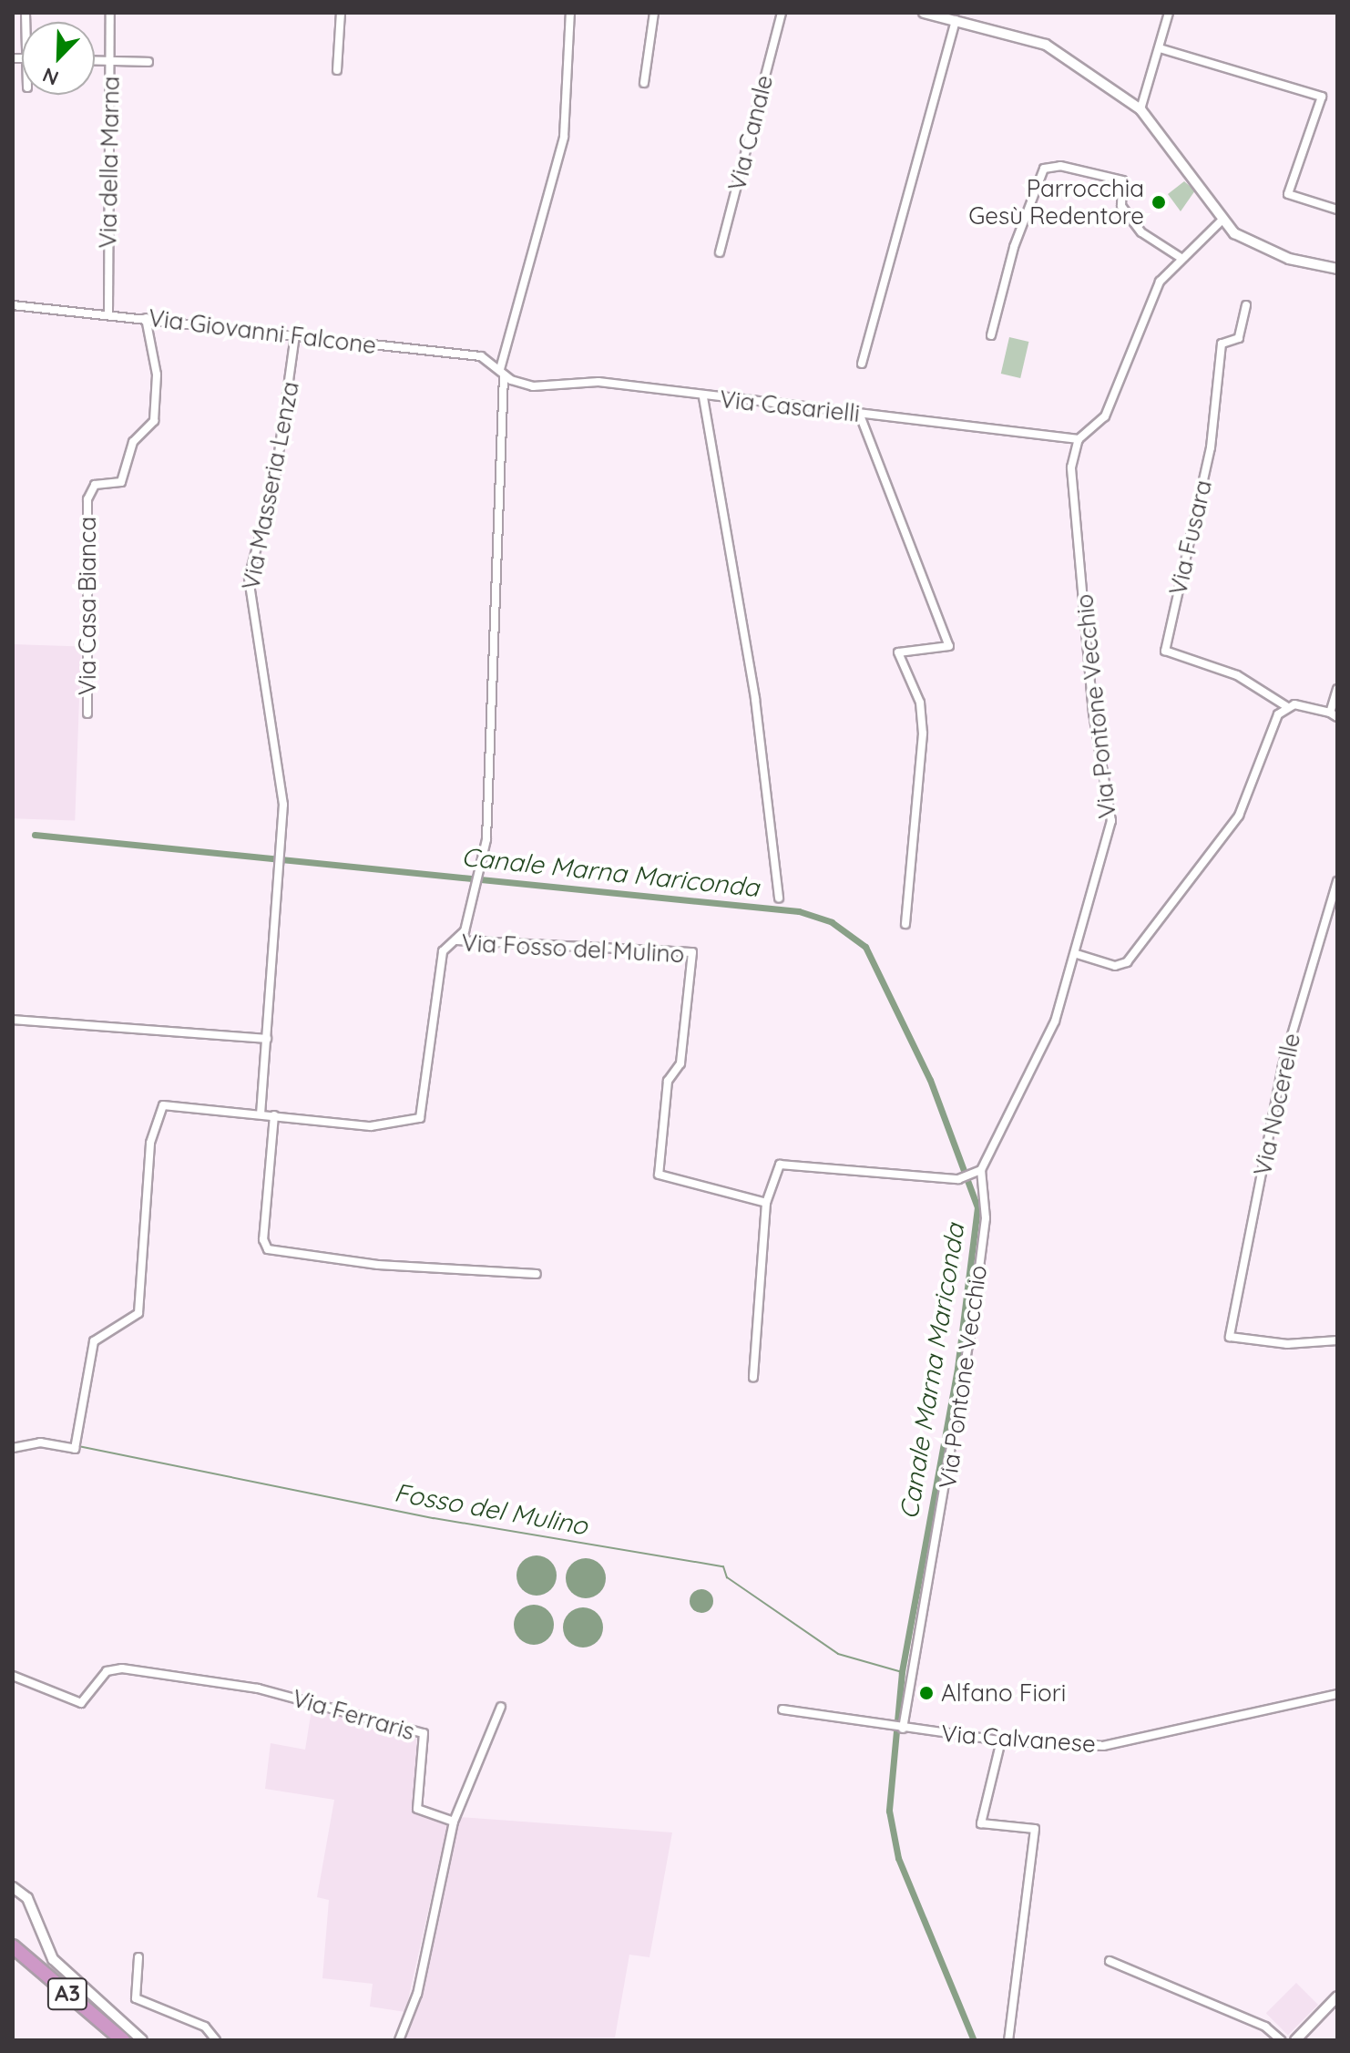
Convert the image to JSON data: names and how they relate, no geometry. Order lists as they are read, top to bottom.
{
  "streets": {
    "highway": ["A3"],
    "street": [
      "Via Canale",
      "Via della Marna",
      "Via Giovanni Falcone",
      "Via Casarielli",
      "Via Masseria Lenza",
      "Via Fusara",
      "Via Casa Bianca",
      "Via Pontone Vecchio",
      "Via Fosso del Mulino",
      "Via Nocerelle",
      "Via Ferraris",
      "Via Calvanese"
    ]
  },
  "crossings": [
    ["Via della Marna", "Via Giovanni Falcone"],
    ["Via Giovanni Falcone", "Via Casarielli"],
    ["Via Giovanni Falcone", "Via Masseria Lenza"],
    ["Via Giovanni Falcone", "Via Casa Bianca"],
    ["Via Casarielli", "Via Pontone Vecchio"],
    ["Via Masseria Lenza", "Via Fosso del Mulino"],
    ["Via Pontone Vecchio", "Via Calvanese"]
  ],
  "water": ["Canale Marna Mariconda", "Fosso del Mulino"],
  "places": ["Parrocchia Gesù Redentore", "Alfano Fiori"],
  "north": "bottom left"
}
